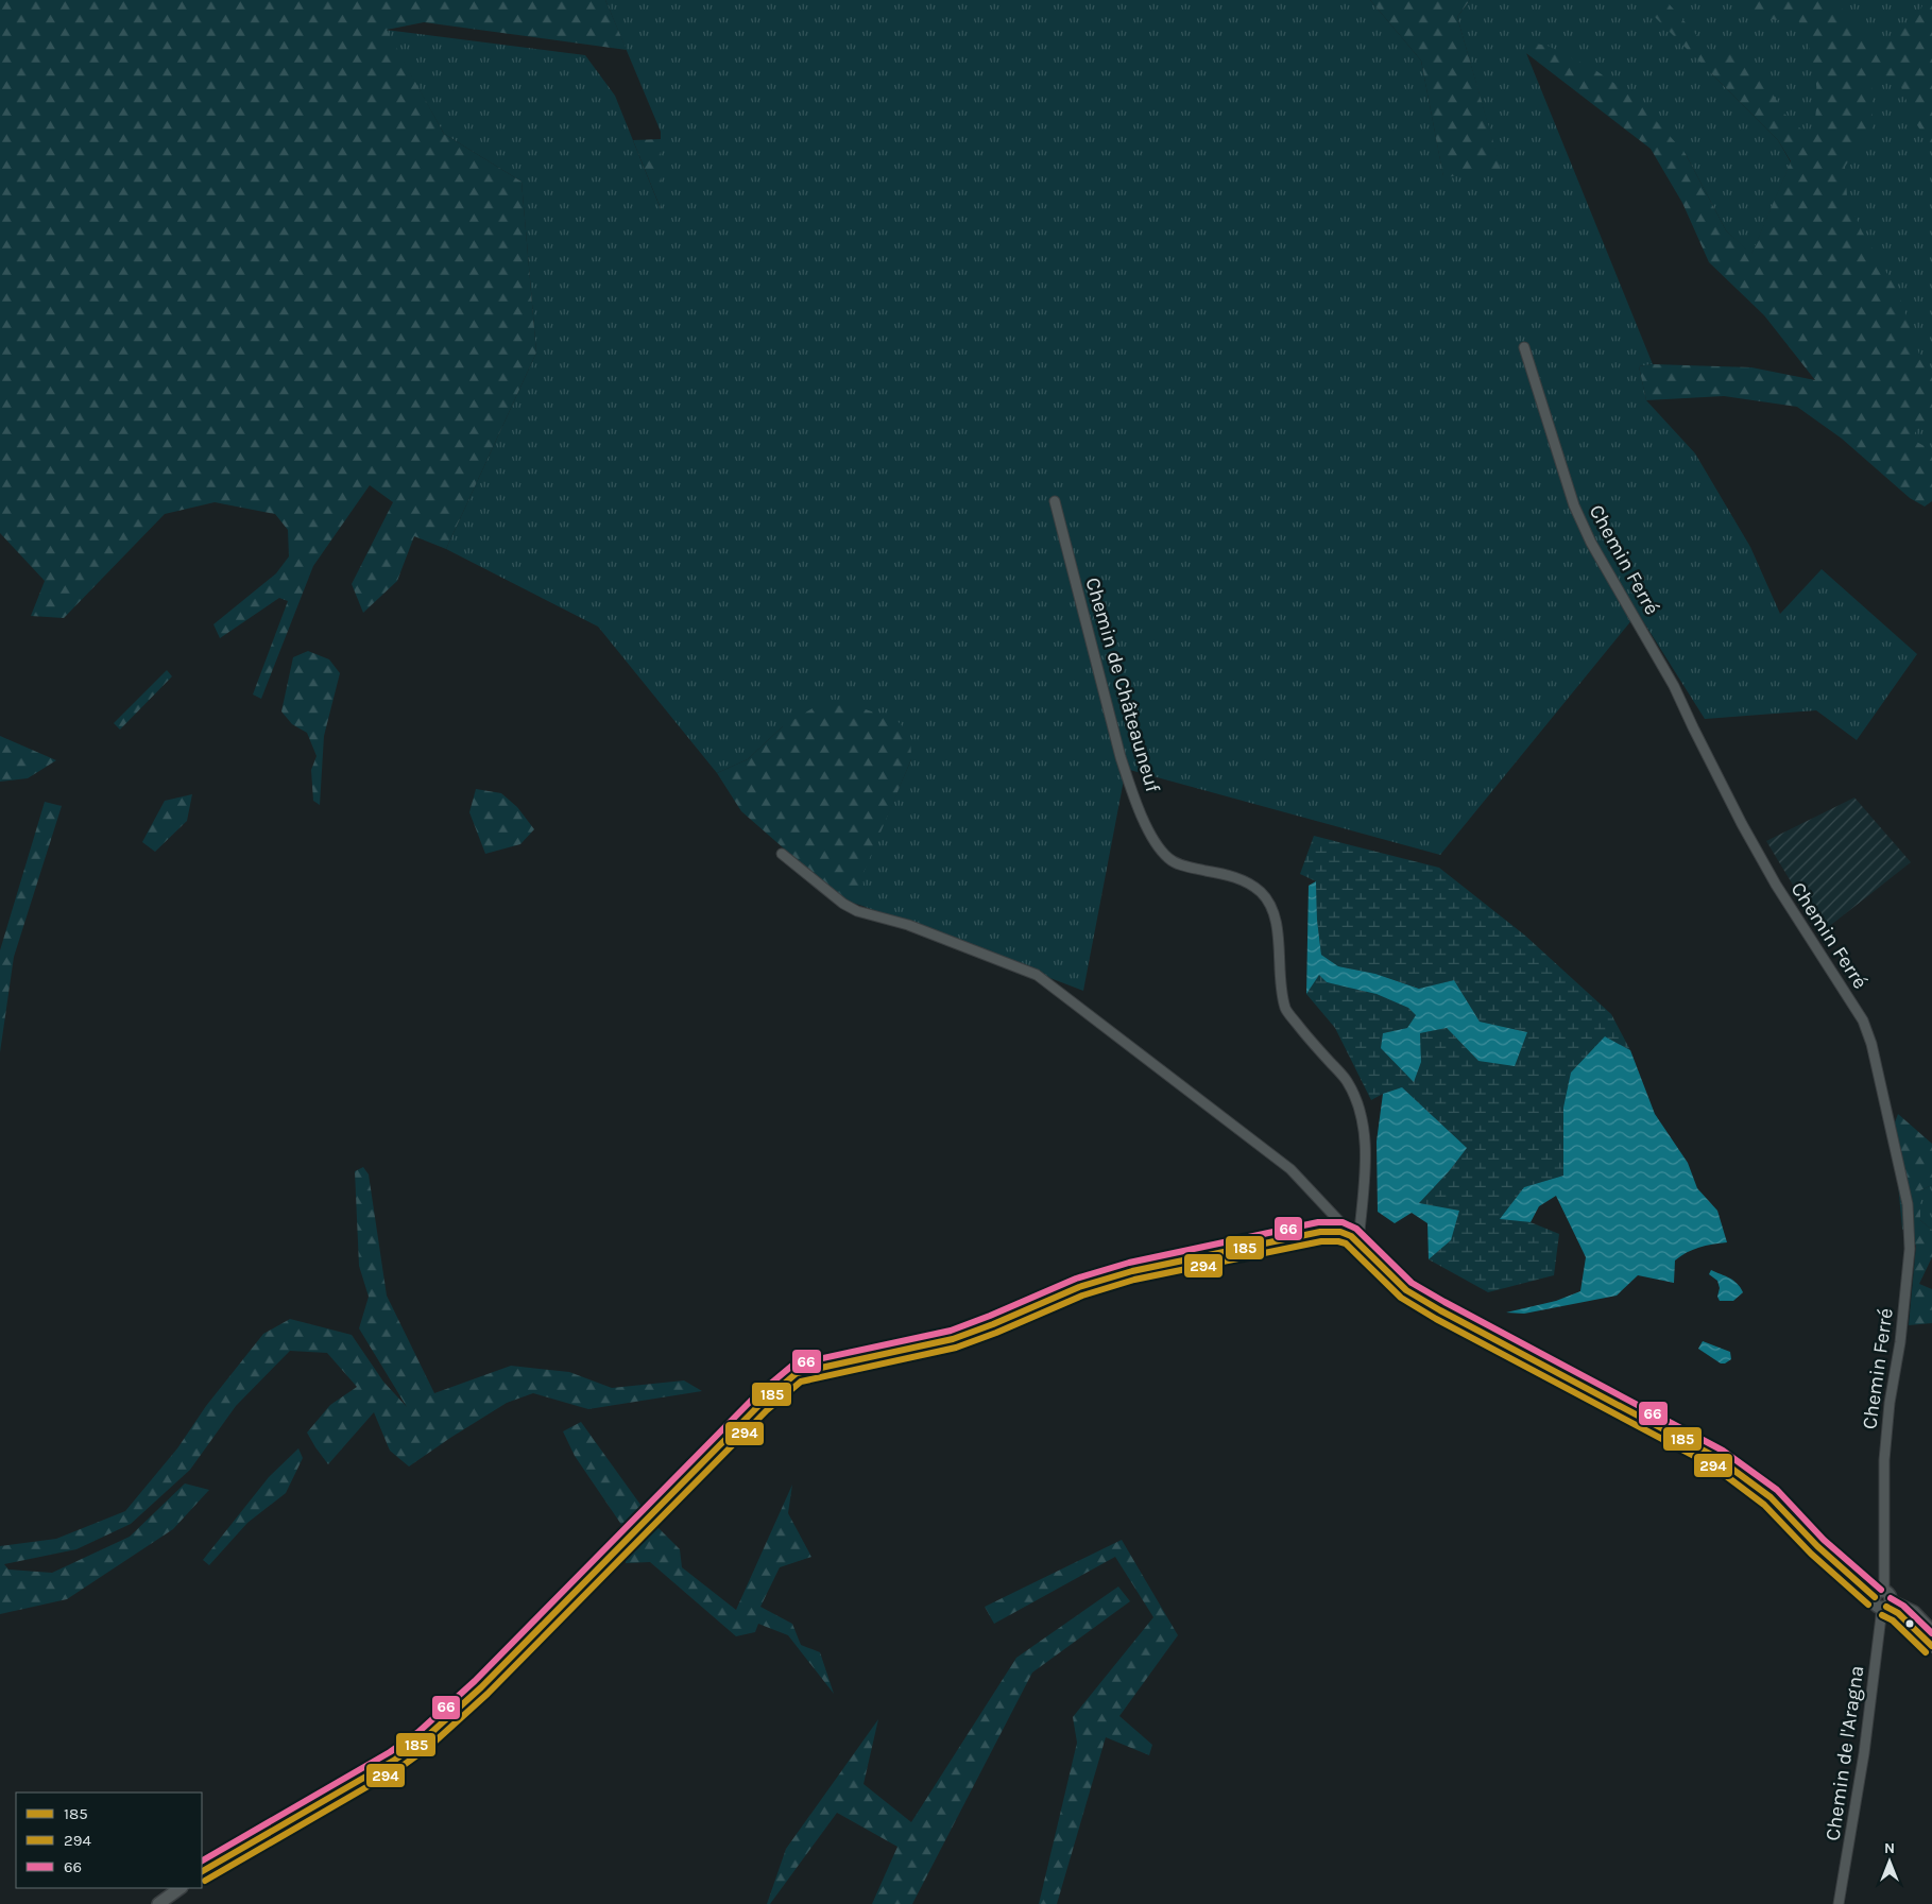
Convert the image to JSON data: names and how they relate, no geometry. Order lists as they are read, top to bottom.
{
  "streets": {
    "street": ["Chemin Ferré", "Chemin de Châteauneuf", "Chemin de l'Aragna"]
  },
  "crossings": [
    ["Chemin Ferré", "Chemin de l'Aragna"]
  ],
  "lines": ["transit line 66", "transit line 185", "transit line 294"],
  "legend": ["185", "294", "66"],
  "north": "top"
}
